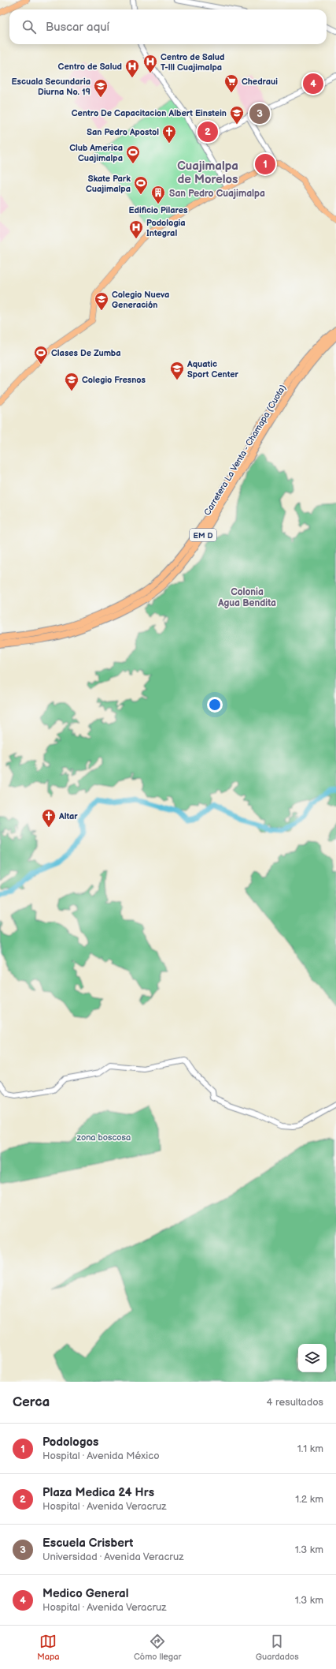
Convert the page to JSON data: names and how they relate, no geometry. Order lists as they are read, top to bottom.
{
  "streets": {
    "highway": ["Carretera La Venta - Chamapa (Cuota)", "EM D"]
  },
  "districts": ["Cuajimalpa de Morelos", "San Pedro Cuajimalpa", "Colonia Agua Bendita"],
  "parks": ["zona boscosa"],
  "places": {
    "hospital": ["Centro de Salud T-lll Cuajimalpa", "Centro de Salud", "Podologia Integral"],
    "supermarket": ["Chedraui"],
    "school or university": [
      "Escuala Secundaria Diurna No. 19",
      "Centro De Capacitacion Albert Einstein",
      "Colegio Nueva Generación",
      "Aquatic Sport Center",
      "Colegio Fresnos"
    ],
    "church": ["San Pedro Apostol", "Altar"],
    "sports": ["Club America Cuajimalpa", "Skate Park Cuajimalpa", "Clases De Zumba"],
    "building": ["Edificio Pilares"]
  },
  "page": {
    "search": "Buscar aquí",
    "pins": [
      "4",
      "3",
      "2",
      "1"
    ],
    "heading": ["Cerca", "4 resultados"],
    "list": [
      {
        "mark": "1",
        "name": "Podologos",
        "note": "Hospital · Avenida México",
        "value": "1.1 km"
      },
      {
        "mark": "2",
        "name": "Plaza Medica 24 Hrs",
        "note": "Hospital · Avenida Veracruz",
        "value": "1.2 km"
      },
      {
        "mark": "3",
        "name": "Escuela Crisbert",
        "note": "Universidad · Avenida Veracruz",
        "value": "1.3 km"
      },
      {
        "mark": "4",
        "name": "Medico General",
        "note": "Hospital · Avenida Veracruz",
        "value": "1.3 km"
      }
    ],
    "nav": ["Mapa", "Cómo llegar", "Guardados"]
  }
}
